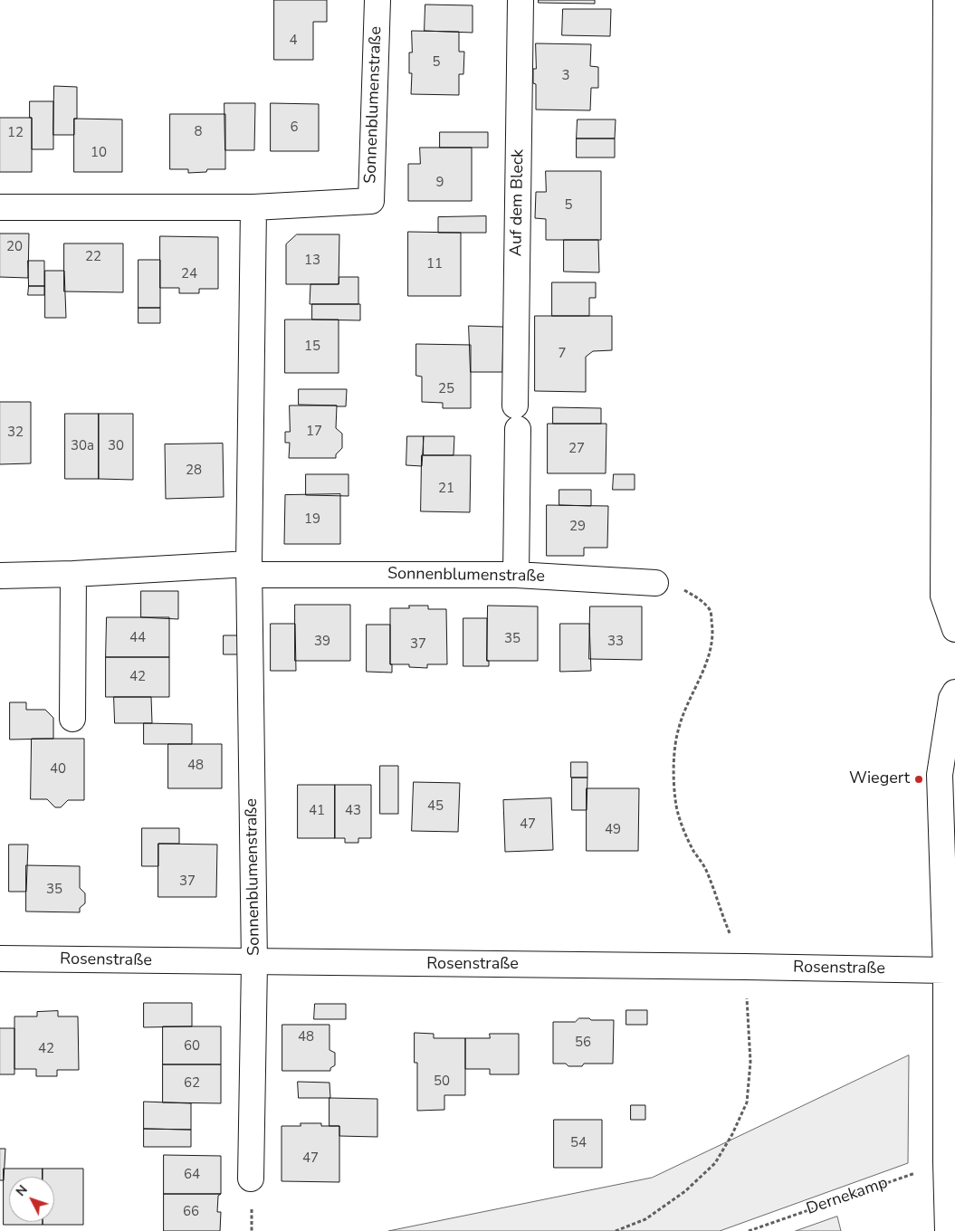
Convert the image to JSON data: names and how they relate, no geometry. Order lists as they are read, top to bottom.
{
  "streets": {
    "street": ["Sonnenblumenstraße", "Auf dem Bleck", "Rosenstraße"],
    "path": ["Dernekamp"]
  },
  "crossings": [
    ["Sonnenblumenstraße", "Auf dem Bleck"],
    ["Sonnenblumenstraße", "Rosenstraße"]
  ],
  "places": ["Wiegert"],
  "house_numbers": [
    "4",
    "5",
    "3",
    "6",
    "8",
    "12",
    "10",
    "9",
    "5",
    "20",
    "22",
    "13",
    "11",
    "24",
    "15",
    "7",
    "25",
    "17",
    "32",
    "30a",
    "30",
    "27",
    "28",
    "21",
    "19",
    "29",
    "44",
    "35",
    "39",
    "33",
    "37",
    "42",
    "48",
    "40",
    "45",
    "41",
    "43",
    "47",
    "49",
    "37",
    "35",
    "48",
    "56",
    "60",
    "42",
    "50",
    "62",
    "54",
    "47",
    "64",
    "66"
  ],
  "north": "top left"
}
